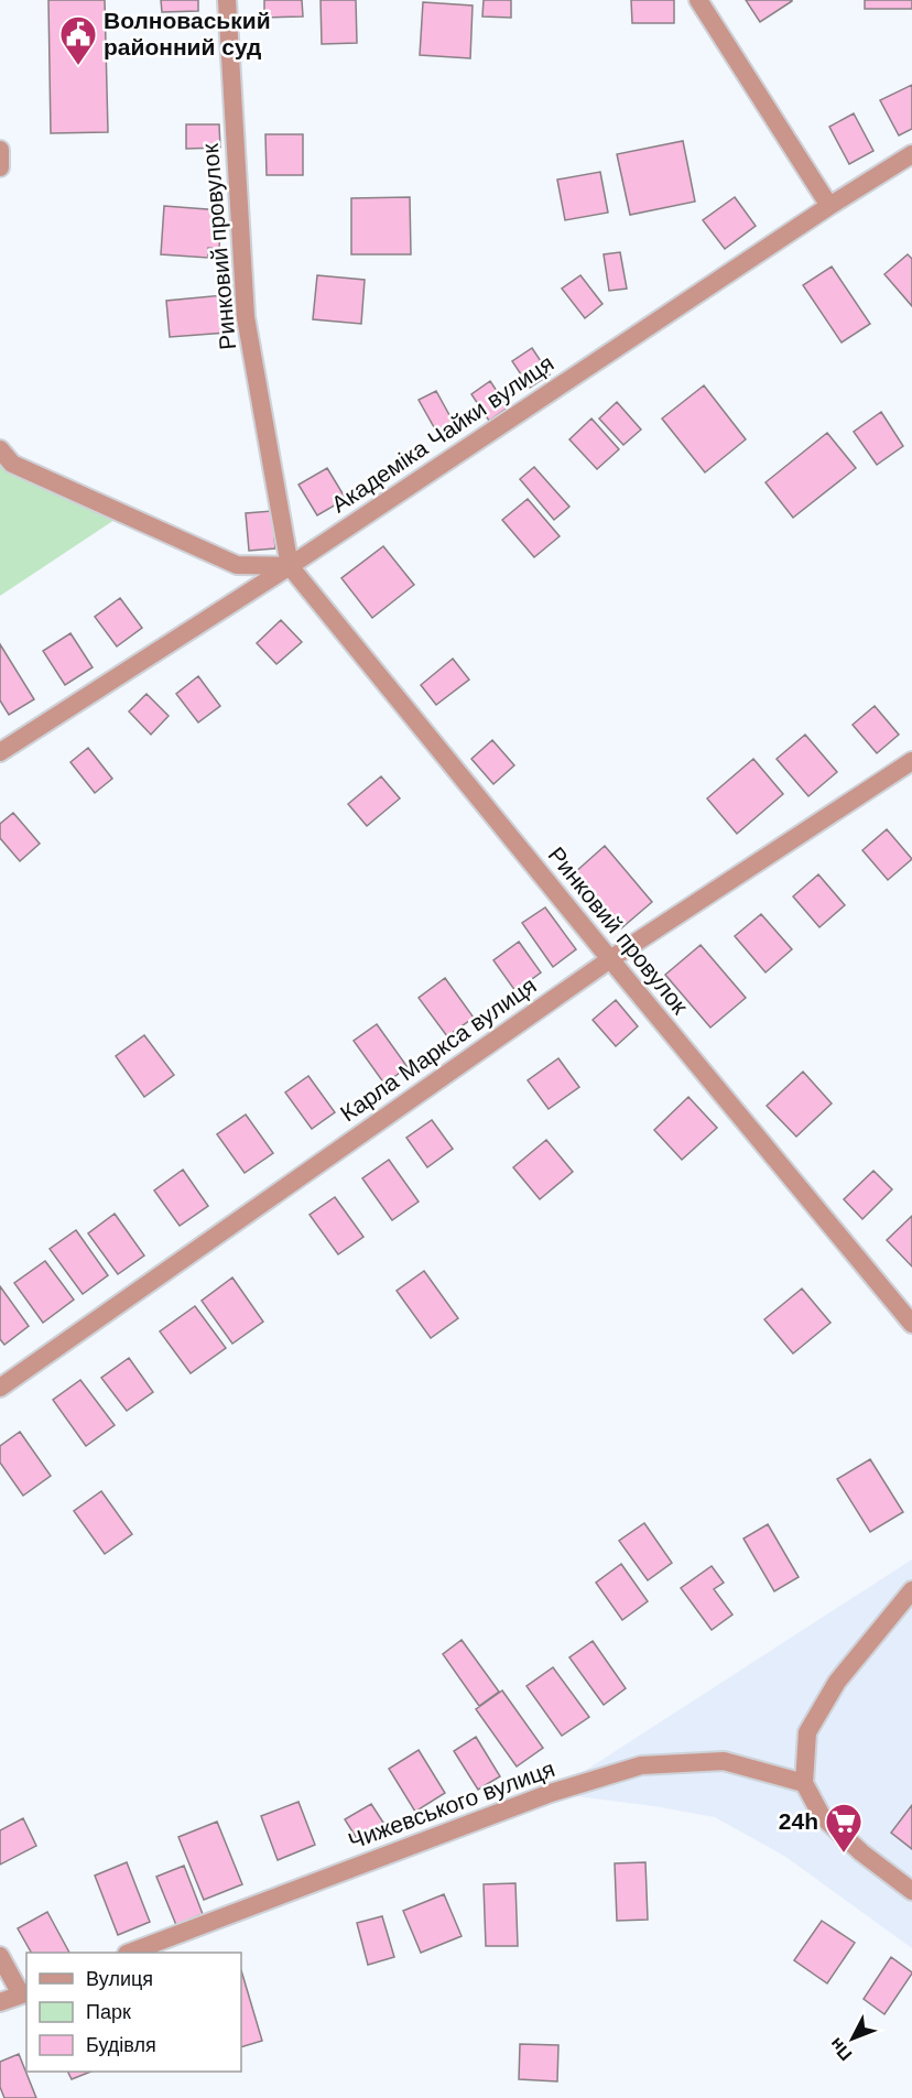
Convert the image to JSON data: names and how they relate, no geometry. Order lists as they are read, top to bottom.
{
  "streets": {
    "street": [
      "Ринковий провулок",
      "Академіка Чайки вулиця",
      "Карла Маркса вулиця",
      "Чижевського вулиця"
    ]
  },
  "crossings": [
    ["Ринковий провулок", "Академіка Чайки вулиця"],
    ["Ринковий провулок", "Карла Маркса вулиця"]
  ],
  "places": {
    "public building": ["Волноваський районний суд"],
    "supermarket": ["24h"]
  },
  "legend": ["Вулиця", "Парк", "Будівля"],
  "north": "bottom left"
}
